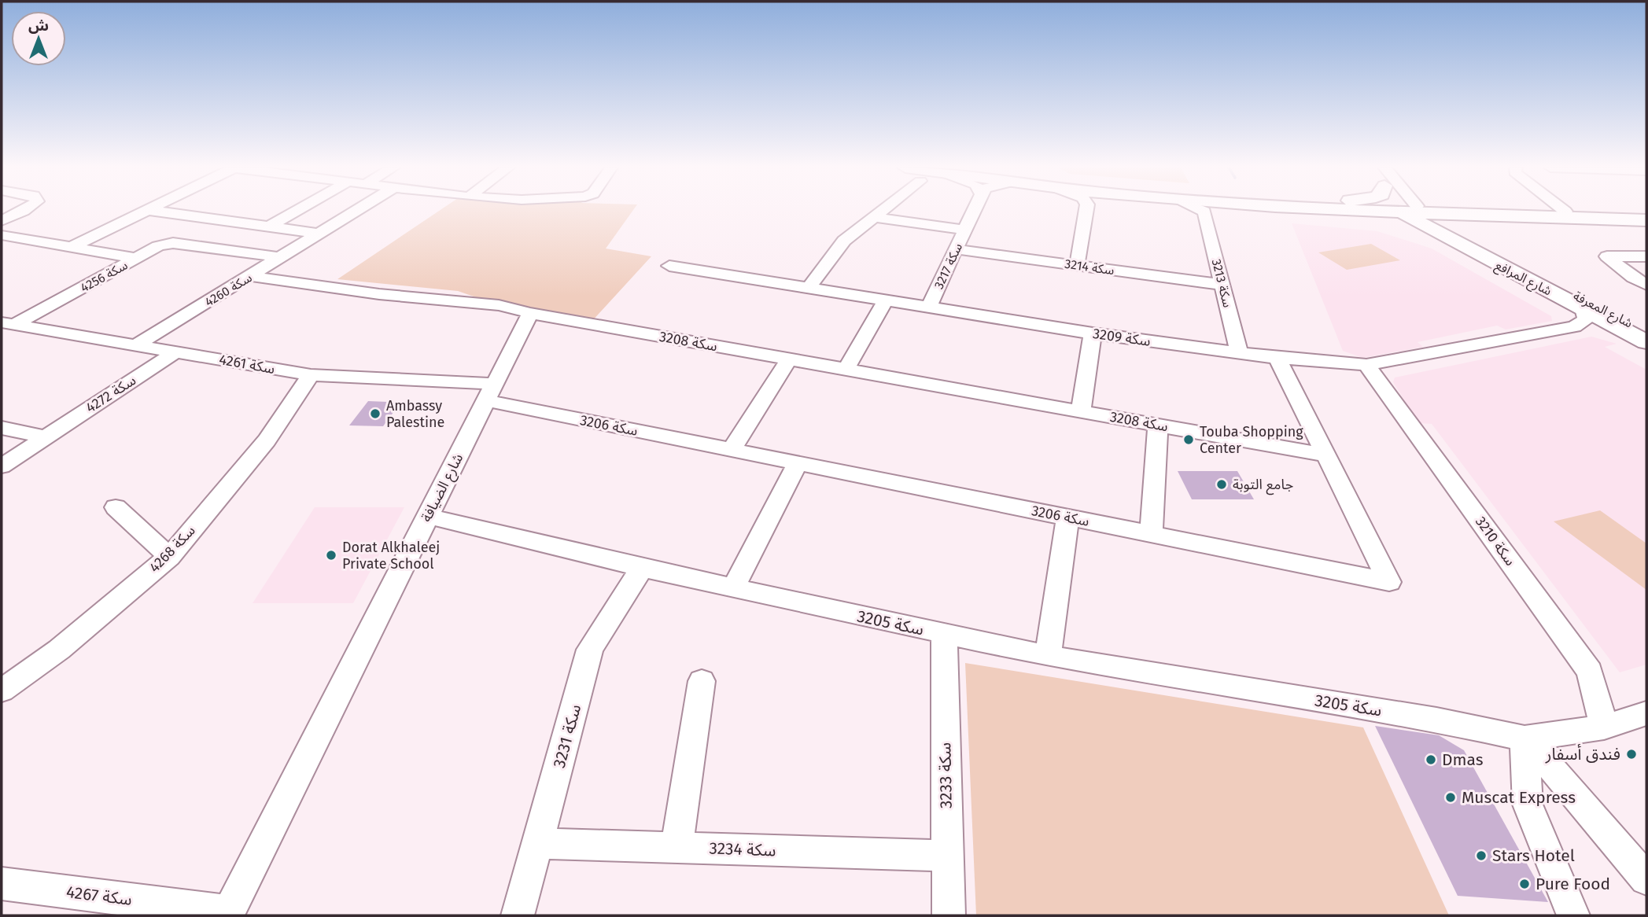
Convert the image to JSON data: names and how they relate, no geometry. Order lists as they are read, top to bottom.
{
  "streets": {
    "main road": ["شارع المرافع", "شارع المعرفة"],
    "street": [
      "سكة 3217",
      "سكة 3214",
      "سكة 4256",
      "سكة 3213",
      "سكة 4260",
      "سكة 3209",
      "سكة 3208",
      "سكة 4261",
      "سكة 4272",
      "سكة 3206",
      "شارع الضيافة",
      "سكة 3210",
      "سكة 4268",
      "سكة 3205",
      "سكة 3231",
      "سكة 3233",
      "سكة 3234",
      "سكة 4267"
    ]
  },
  "crossings": [
    ["سكة 3217", "سكة 3214"],
    ["سكة 3217", "سكة 3209"],
    ["سكة 3214", "سكة 3213"],
    ["سكة 4256", "سكة 4261"],
    ["شارع المرافع", "سكة 3209"],
    ["سكة 3213", "سكة 3209"],
    ["سكة 4260", "سكة 4261"],
    ["سكة 3209", "سكة 3210"],
    ["سكة 3208", "سكة 3206"],
    ["سكة 3208", "شارع الضيافة"],
    ["سكة 4261", "سكة 4272"],
    ["سكة 4261", "سكة 3206"],
    ["سكة 4261", "شارع الضيافة"],
    ["سكة 4261", "سكة 4268"],
    ["سكة 3206", "شارع الضيافة"],
    ["شارع الضيافة", "سكة 3205"],
    ["شارع الضيافة", "سكة 4267"],
    ["سكة 3210", "سكة 3205"],
    ["سكة 3205", "سكة 3231"],
    ["سكة 3205", "سكة 3233"],
    ["سكة 3231", "سكة 3234"],
    ["سكة 3233", "سكة 3234"]
  ],
  "places": [
    "Ambassy Palestine",
    "Touba Shopping Center",
    "جامع التوبة",
    "Dorat Alkhaleej Private School",
    "فندق أسفار",
    "Dmas",
    "Muscat Express",
    "Stars Hotel",
    "Pure Food"
  ],
  "north": "top"
}
